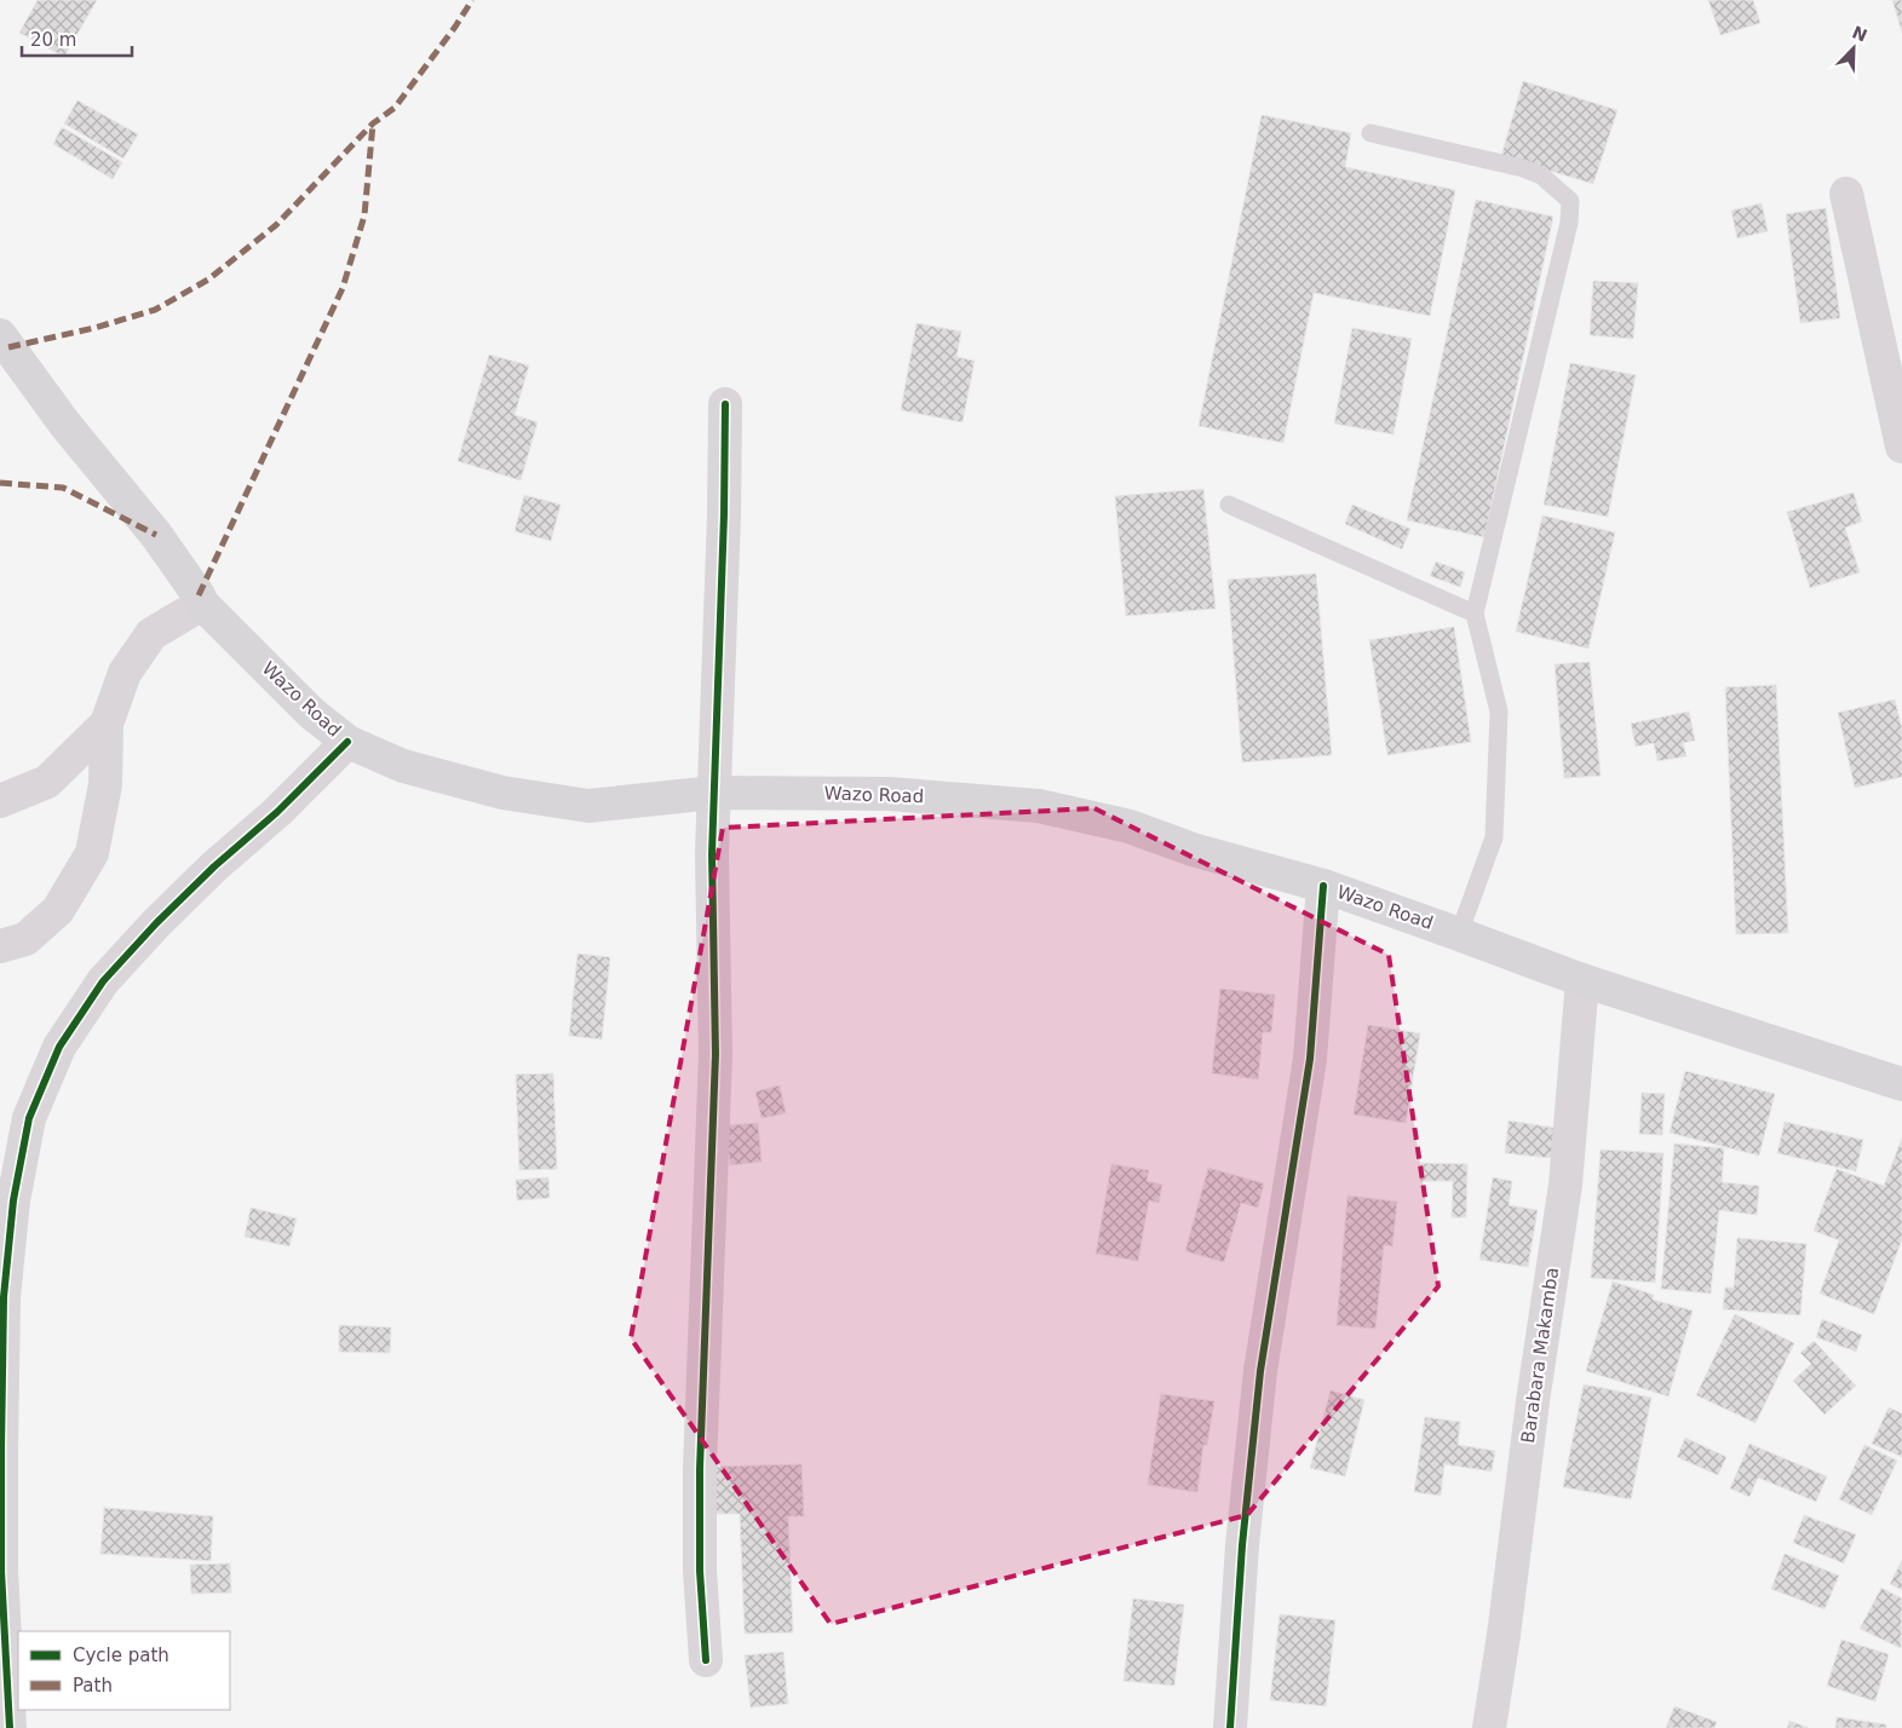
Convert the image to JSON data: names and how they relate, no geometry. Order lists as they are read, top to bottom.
{
  "streets": {
    "main road": ["Wazo Road"],
    "street": ["Barabara Makamba"]
  },
  "crossings": [
    ["Wazo Road", "Barabara Makamba"]
  ],
  "legend": ["Cycle path", "Path"],
  "scale_bar": "20 m",
  "north": "top right"
}
